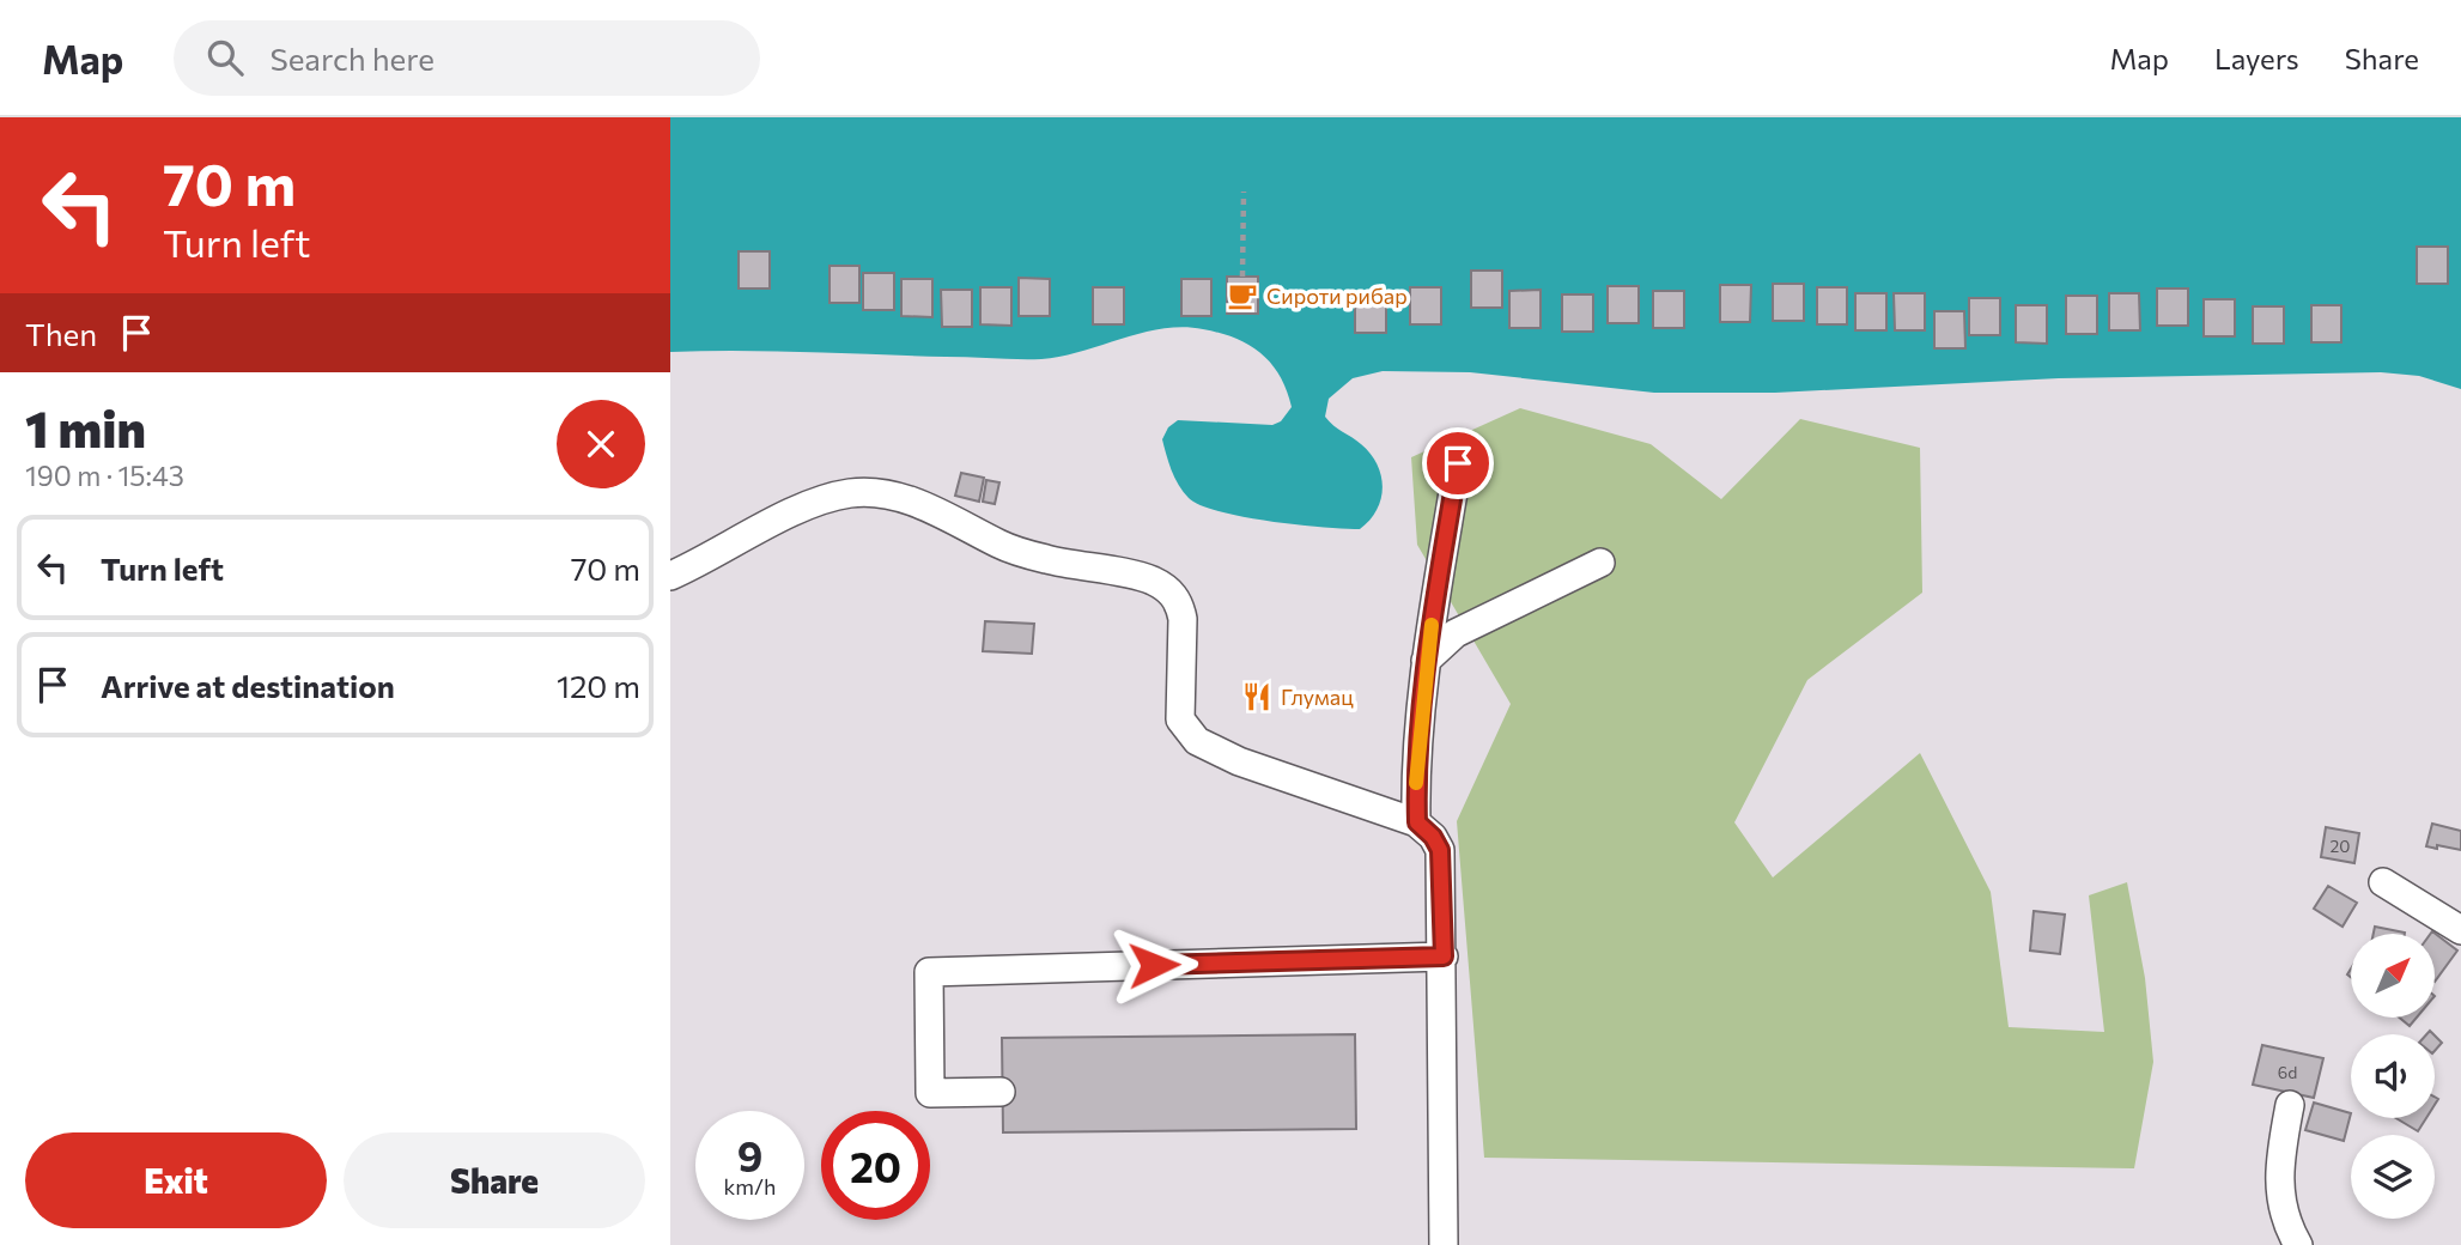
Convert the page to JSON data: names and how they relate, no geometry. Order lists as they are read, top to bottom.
{
  "places": {
    "cafe": ["Сироти рибар"],
    "restaurant": ["Глумац"]
  },
  "house_numbers": ["20", "6d"],
  "north": "top right",
  "page": {
    "header": "Map",
    "search": "Search here",
    "nav": ["Map", "Layers", "Share"],
    "turn": ["70 m", "Turn left"],
    "then": "Then",
    "heading": ["1 min", "190 m · 15:43"],
    "list": [
      {
        "name": "Turn left",
        "value": "70 m"
      },
      {
        "name": "Arrive at destination",
        "value": "120 m"
      }
    ],
    "speed": "9 km/h",
    "limit": "20",
    "buttons": ["Exit", "Share"]
  }
}
